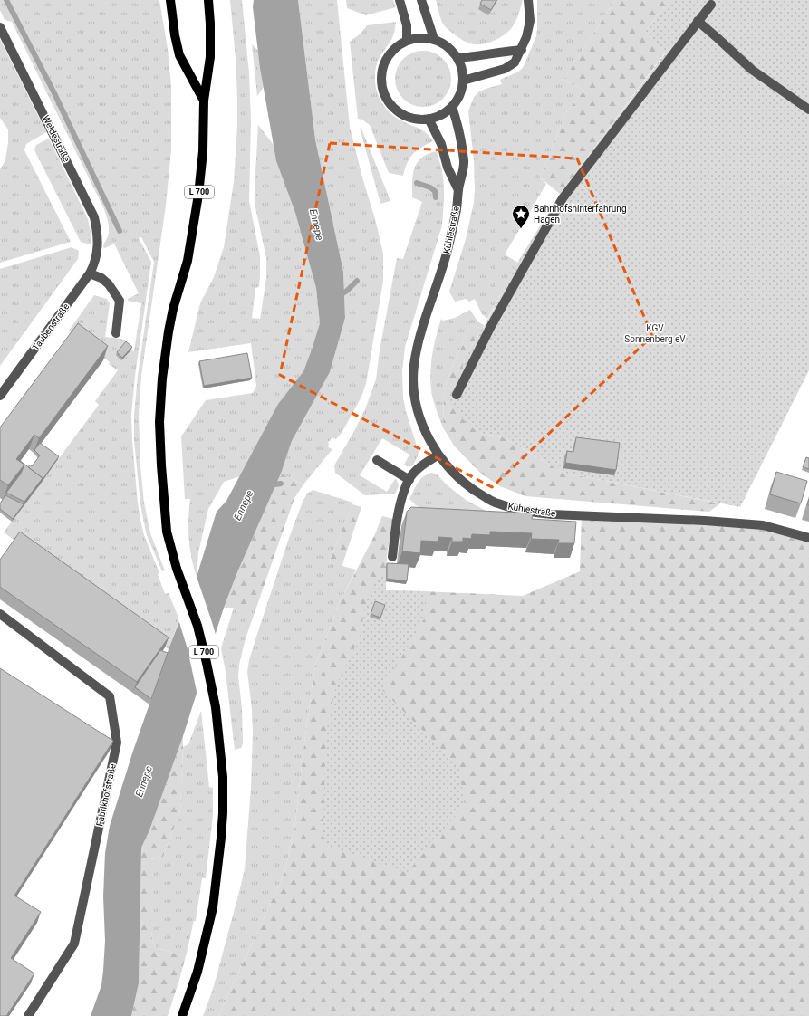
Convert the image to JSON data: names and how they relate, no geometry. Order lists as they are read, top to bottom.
{
  "streets": {
    "main road": ["L 700"],
    "street": [
      "Weidestraße",
      "Kuhlestraße",
      "Taubenstraße",
      "Fabrikhofstraße"
    ]
  },
  "crossings": [
    ["Weidestraße", "Taubenstraße"]
  ],
  "water": ["Ennepe"],
  "parks": ["KGV Sonnenberg eV"],
  "places": {
    "place": ["Bahnhofshinterfahrung Hagen"]
  }
}
